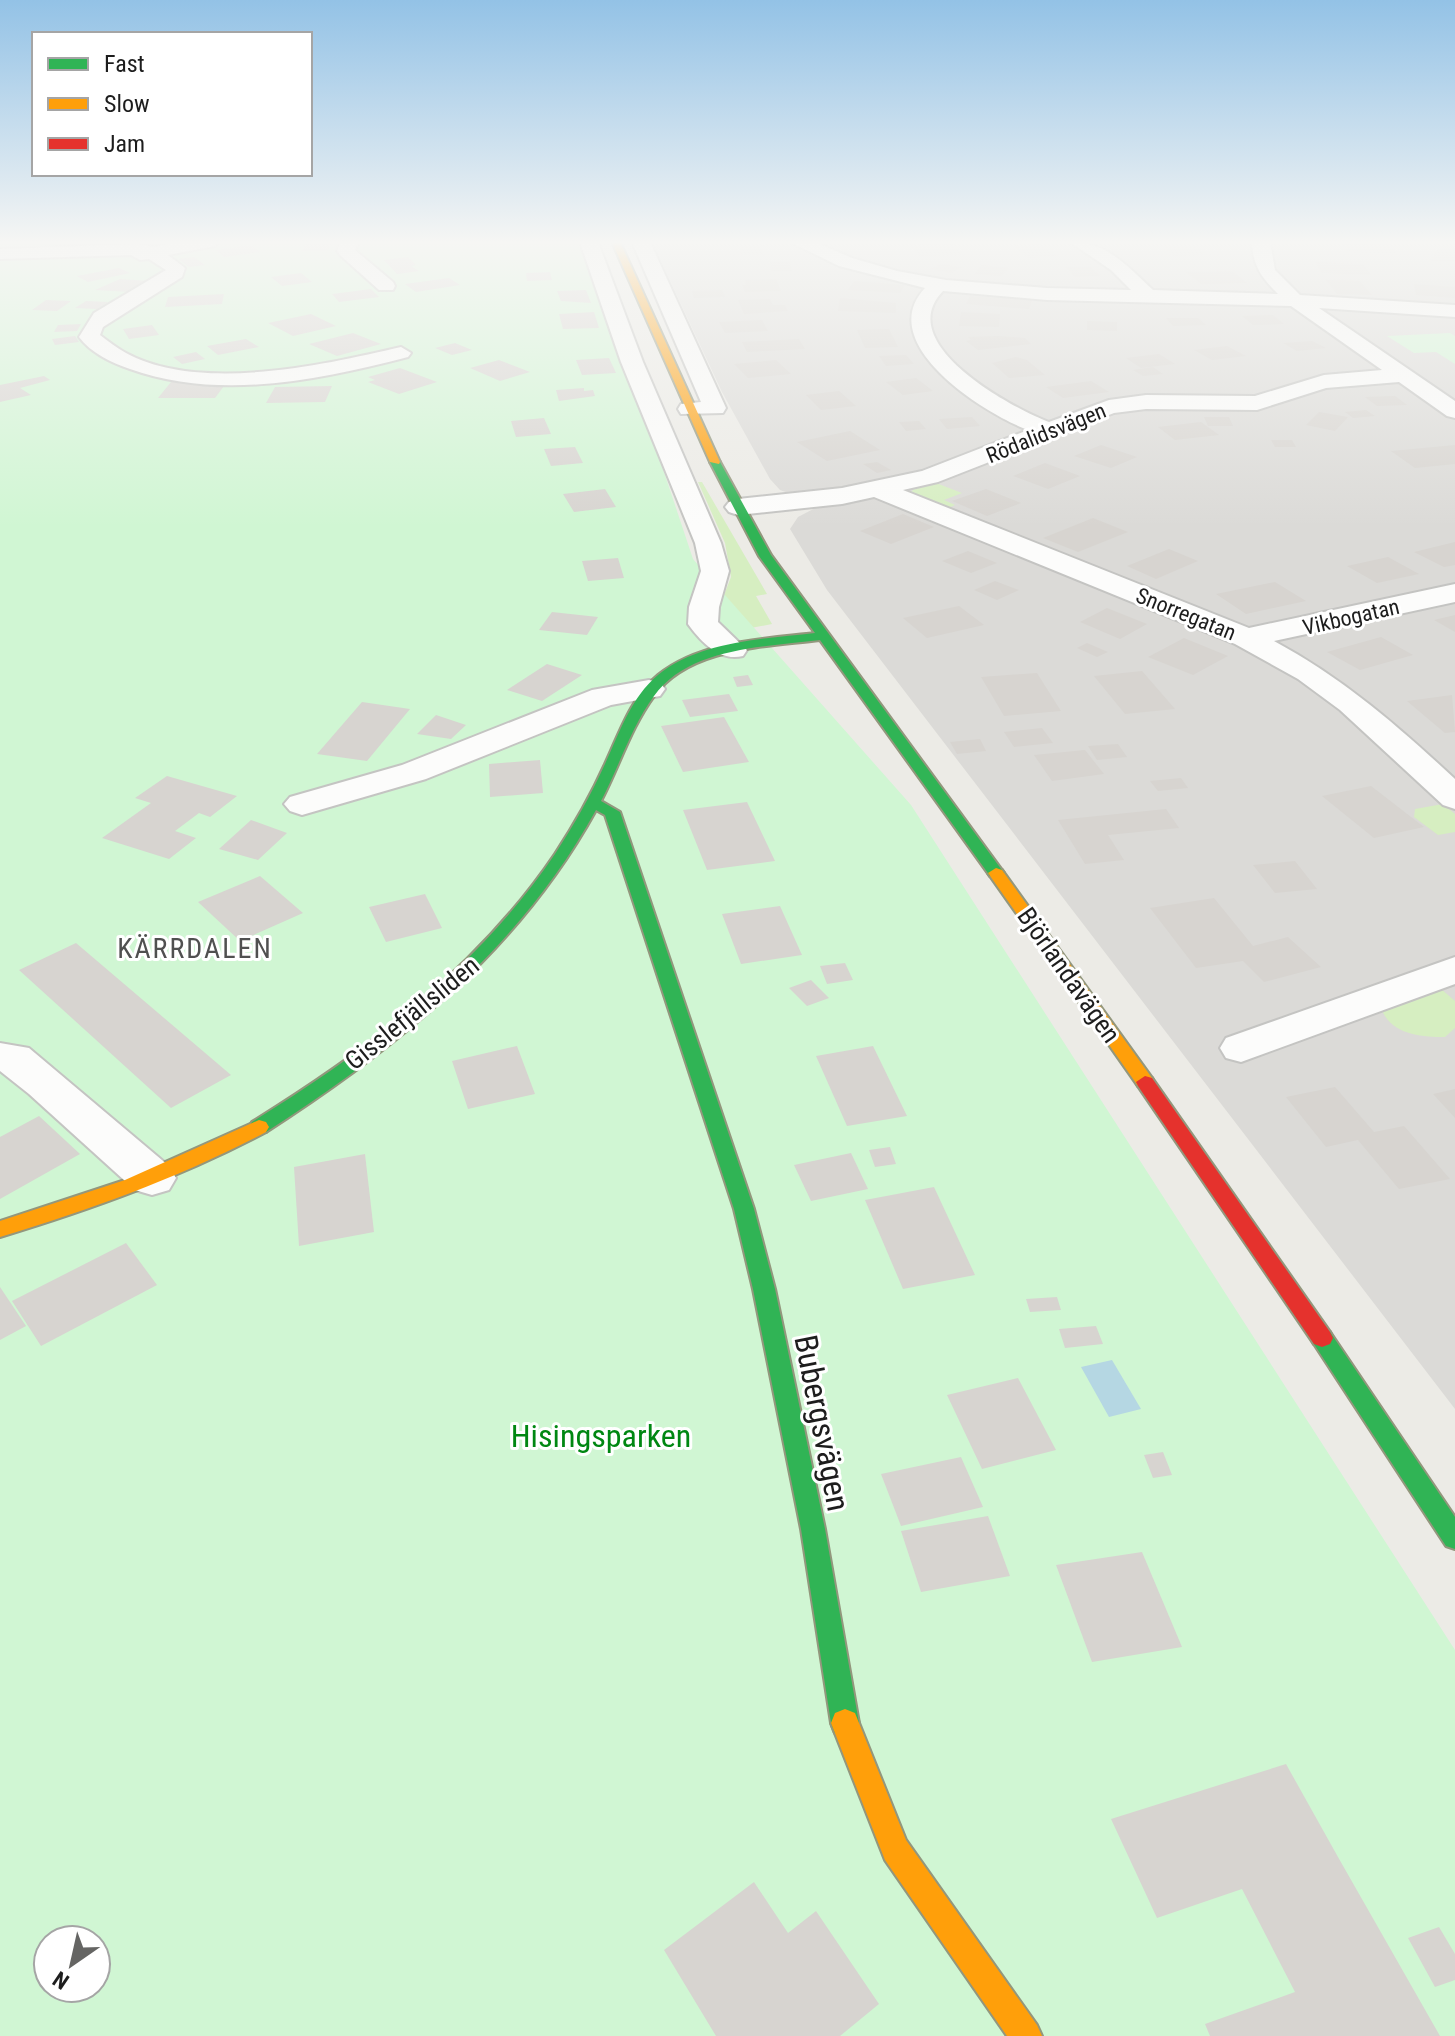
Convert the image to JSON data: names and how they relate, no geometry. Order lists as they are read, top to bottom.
{
  "streets": {
    "street": [
      "Rödalidsvägen",
      "Snorregatan",
      "Vikbogatan",
      "Björlandavägen",
      "Gisslefjällsliden",
      "Bubergsvägen"
    ]
  },
  "crossings": [
    ["Rödalidsvägen", "Snorregatan"],
    ["Rödalidsvägen", "Björlandavägen"],
    ["Snorregatan", "Vikbogatan"],
    ["Gisslefjällsliden", "Bubergsvägen"]
  ],
  "districts": ["KÄRRDALEN"],
  "parks": ["Hisingsparken"],
  "legend": ["Fast", "Slow", "Jam"],
  "north": "bottom left"
}
